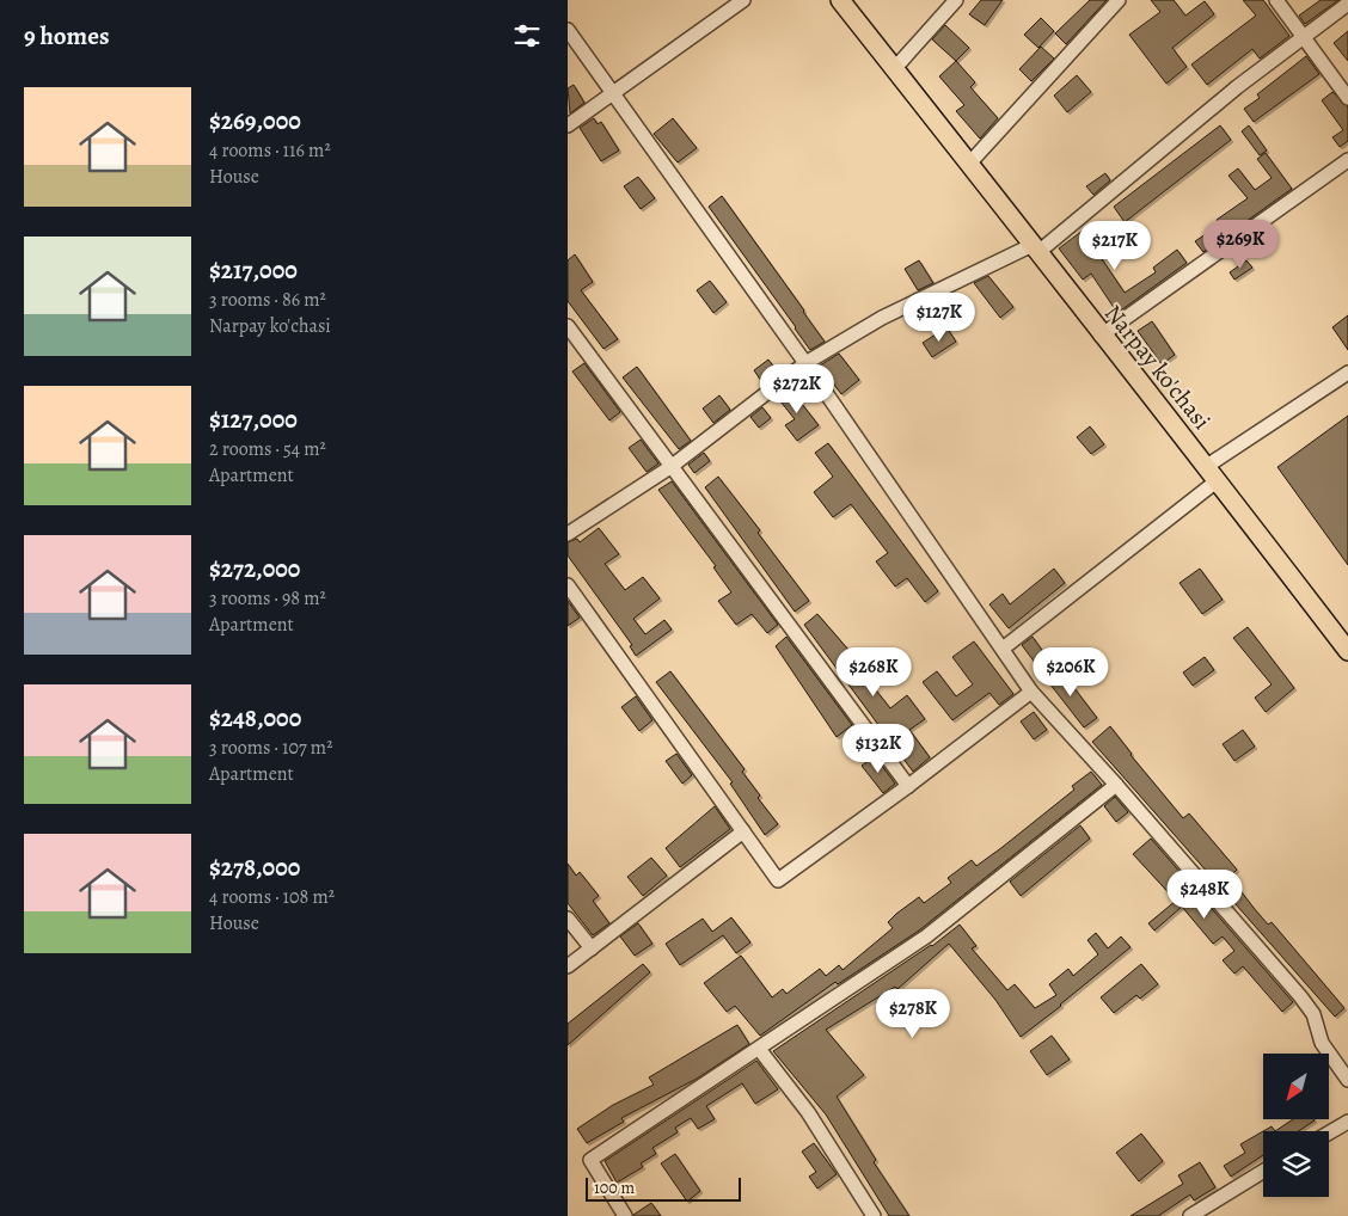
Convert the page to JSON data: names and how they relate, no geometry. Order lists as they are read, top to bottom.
{
  "streets": {
    "main road": ["Narpay ko'chasi"]
  },
  "scale_bar": "100 m",
  "north": "bottom left",
  "page": {
    "heading": "9 homes",
    "list": [
      {
        "name": "$269,000",
        "note": "4 rooms · 116 m² · House"
      },
      {
        "name": "$217,000",
        "note": "3 rooms · 86 m² · Narpay ko'chasi"
      },
      {
        "name": "$127,000",
        "note": "2 rooms · 54 m² · Apartment"
      },
      {
        "name": "$272,000",
        "note": "3 rooms · 98 m² · Apartment"
      },
      {
        "name": "$248,000",
        "note": "3 rooms · 107 m² · Apartment"
      },
      {
        "name": "$278,000",
        "note": "4 rooms · 108 m² · House"
      }
    ],
    "price": [
      "$269K",
      "$217K",
      "$127K",
      "$272K",
      "$268K",
      "$206K",
      "$132K",
      "$248K",
      "$278K"
    ],
    "scale": "100 m"
  }
}
